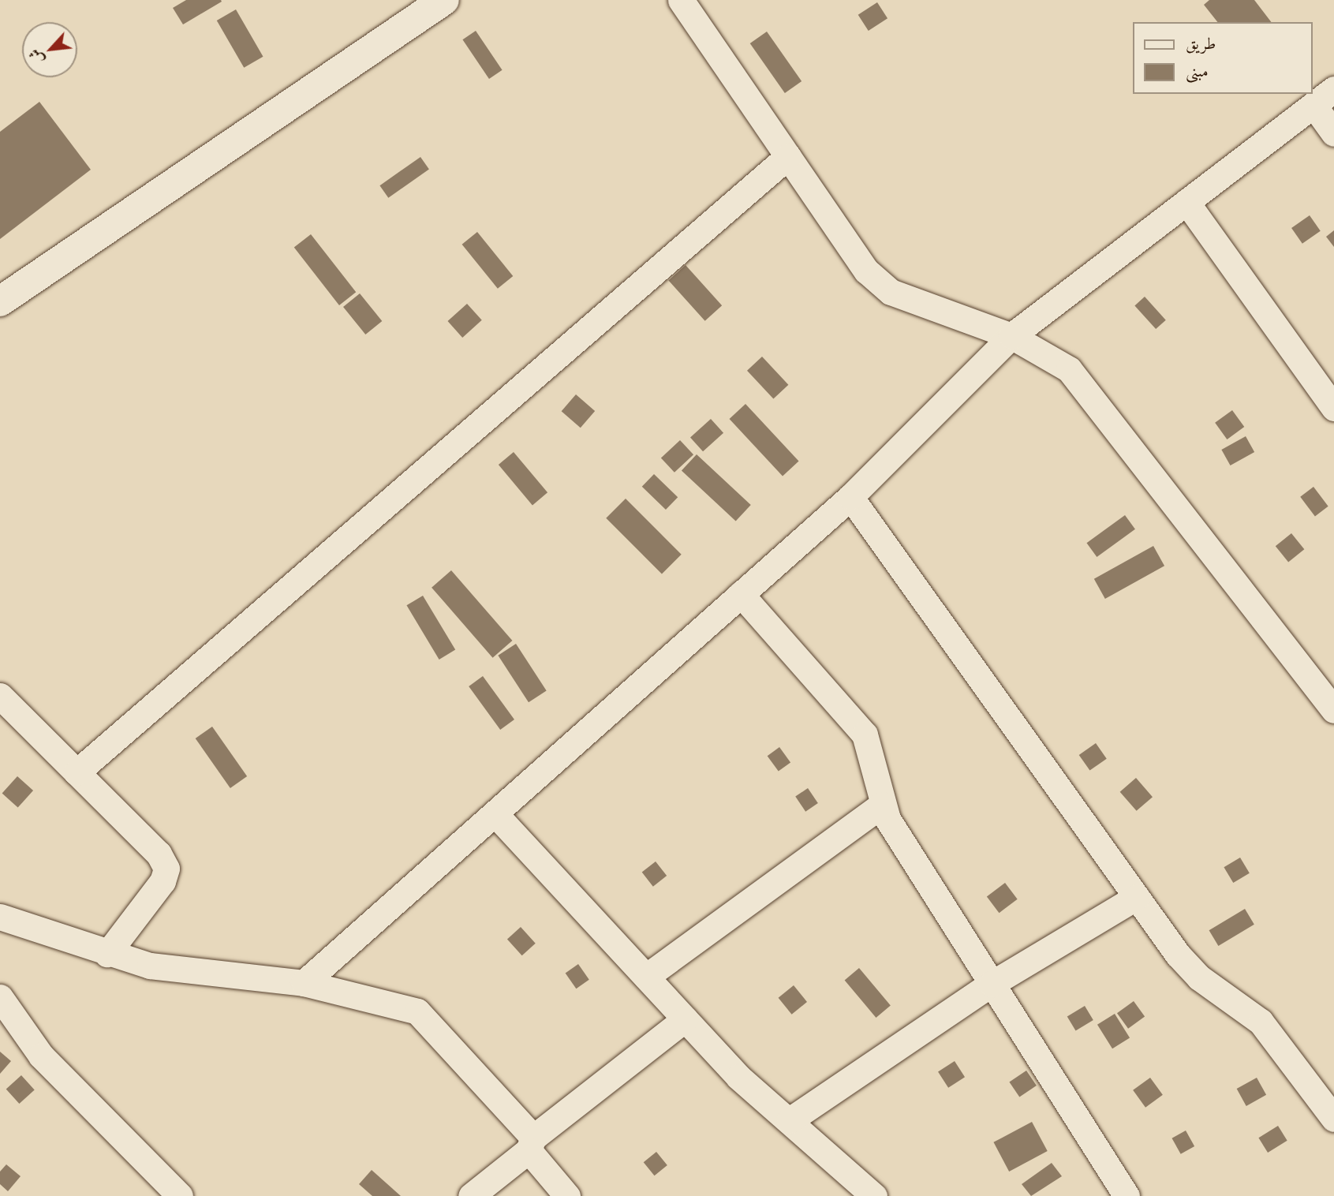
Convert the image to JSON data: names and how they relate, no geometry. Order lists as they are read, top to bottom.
{
  "legend": ["طريق", "مبنى"],
  "north": "bottom left"
}
